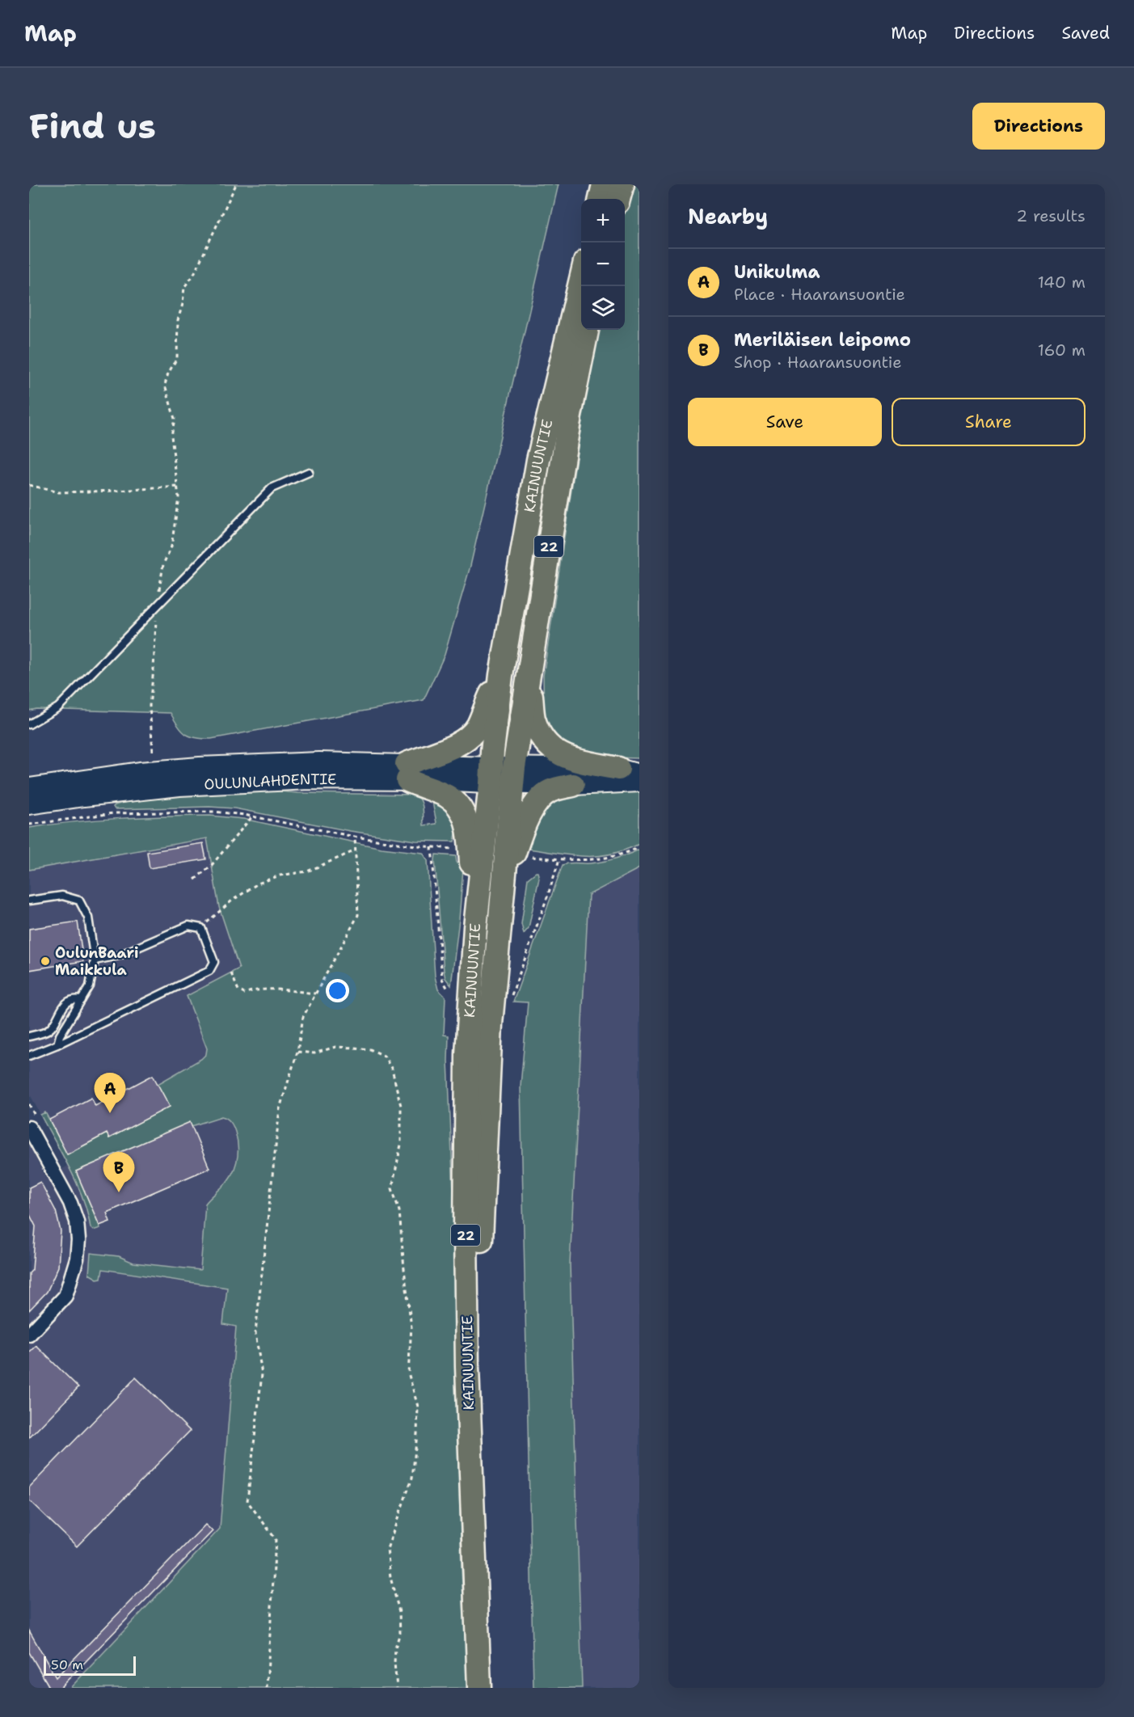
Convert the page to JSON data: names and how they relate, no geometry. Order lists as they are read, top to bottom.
{
  "streets": {
    "highway": ["KAINUUNTIE", "22"],
    "main road": ["OULUNLAHDENTIE"]
  },
  "crossings": [
    ["KAINUUNTIE", "OULUNLAHDENTIE"]
  ],
  "places": ["OulunBaari Maikkula"],
  "scale_bar": "50 m",
  "page": {
    "header": "Map",
    "nav": ["Map", "Directions", "Saved"],
    "buttons": [
      "Directions",
      ["Save", "Share"]
    ],
    "title": "Find us",
    "heading": ["Nearby", "2 results"],
    "map_buttons": ["+", "−"],
    "list": [
      {
        "mark": "A",
        "name": "Unikulma",
        "note": "Place · Haaransuontie",
        "value": "140 m"
      },
      {
        "mark": "B",
        "name": "Meriläisen leipomo",
        "note": "Shop · Haaransuontie",
        "value": "160 m"
      }
    ],
    "pins": ["A", "B"],
    "scale": "50 m"
  }
}
